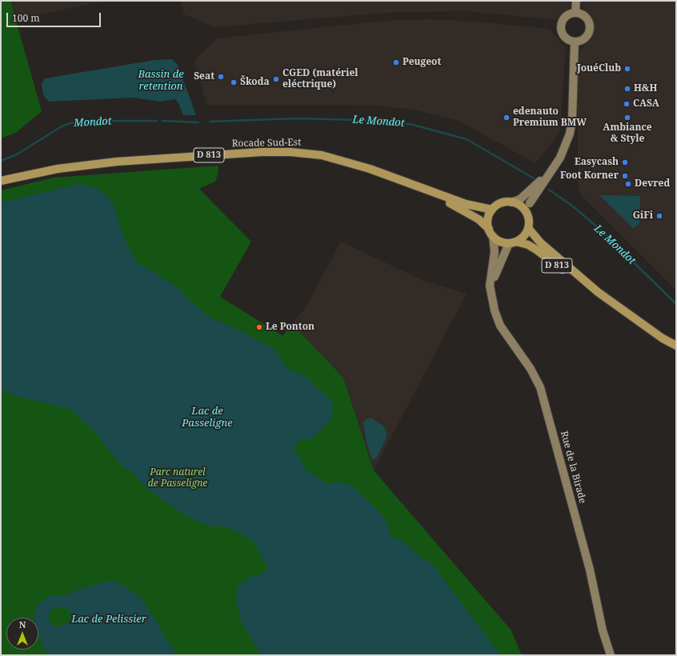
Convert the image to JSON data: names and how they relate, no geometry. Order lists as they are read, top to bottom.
{
  "streets": {
    "main road": ["Rocade Sud-Est", "D 813"],
    "street": ["Rue de la Birade"]
  },
  "crossings": [
    ["Rocade Sud-Est", "D 813"],
    ["Rocade Sud-Est", "Rue de la Birade"],
    ["D 813", "Rue de la Birade"]
  ],
  "water": [
    "Bassin de retention",
    "Le Mondot",
    "Mondot",
    "Lac de Passeligne",
    "Lac de Pelissier"
  ],
  "parks": ["Parc naturel de Passeligne"],
  "places": [
    "Peugeot",
    "JouéClub",
    "Seat",
    "CGED (matériel eléctrique)",
    "Škoda",
    "H&H",
    "CASA",
    "edenauto Premium BMW",
    "Ambiance & Style",
    "Easycash",
    "Foot Korner",
    "Devred",
    "GiFi",
    "Le Ponton"
  ],
  "scale_bar": "100 m",
  "north": "top"
}
